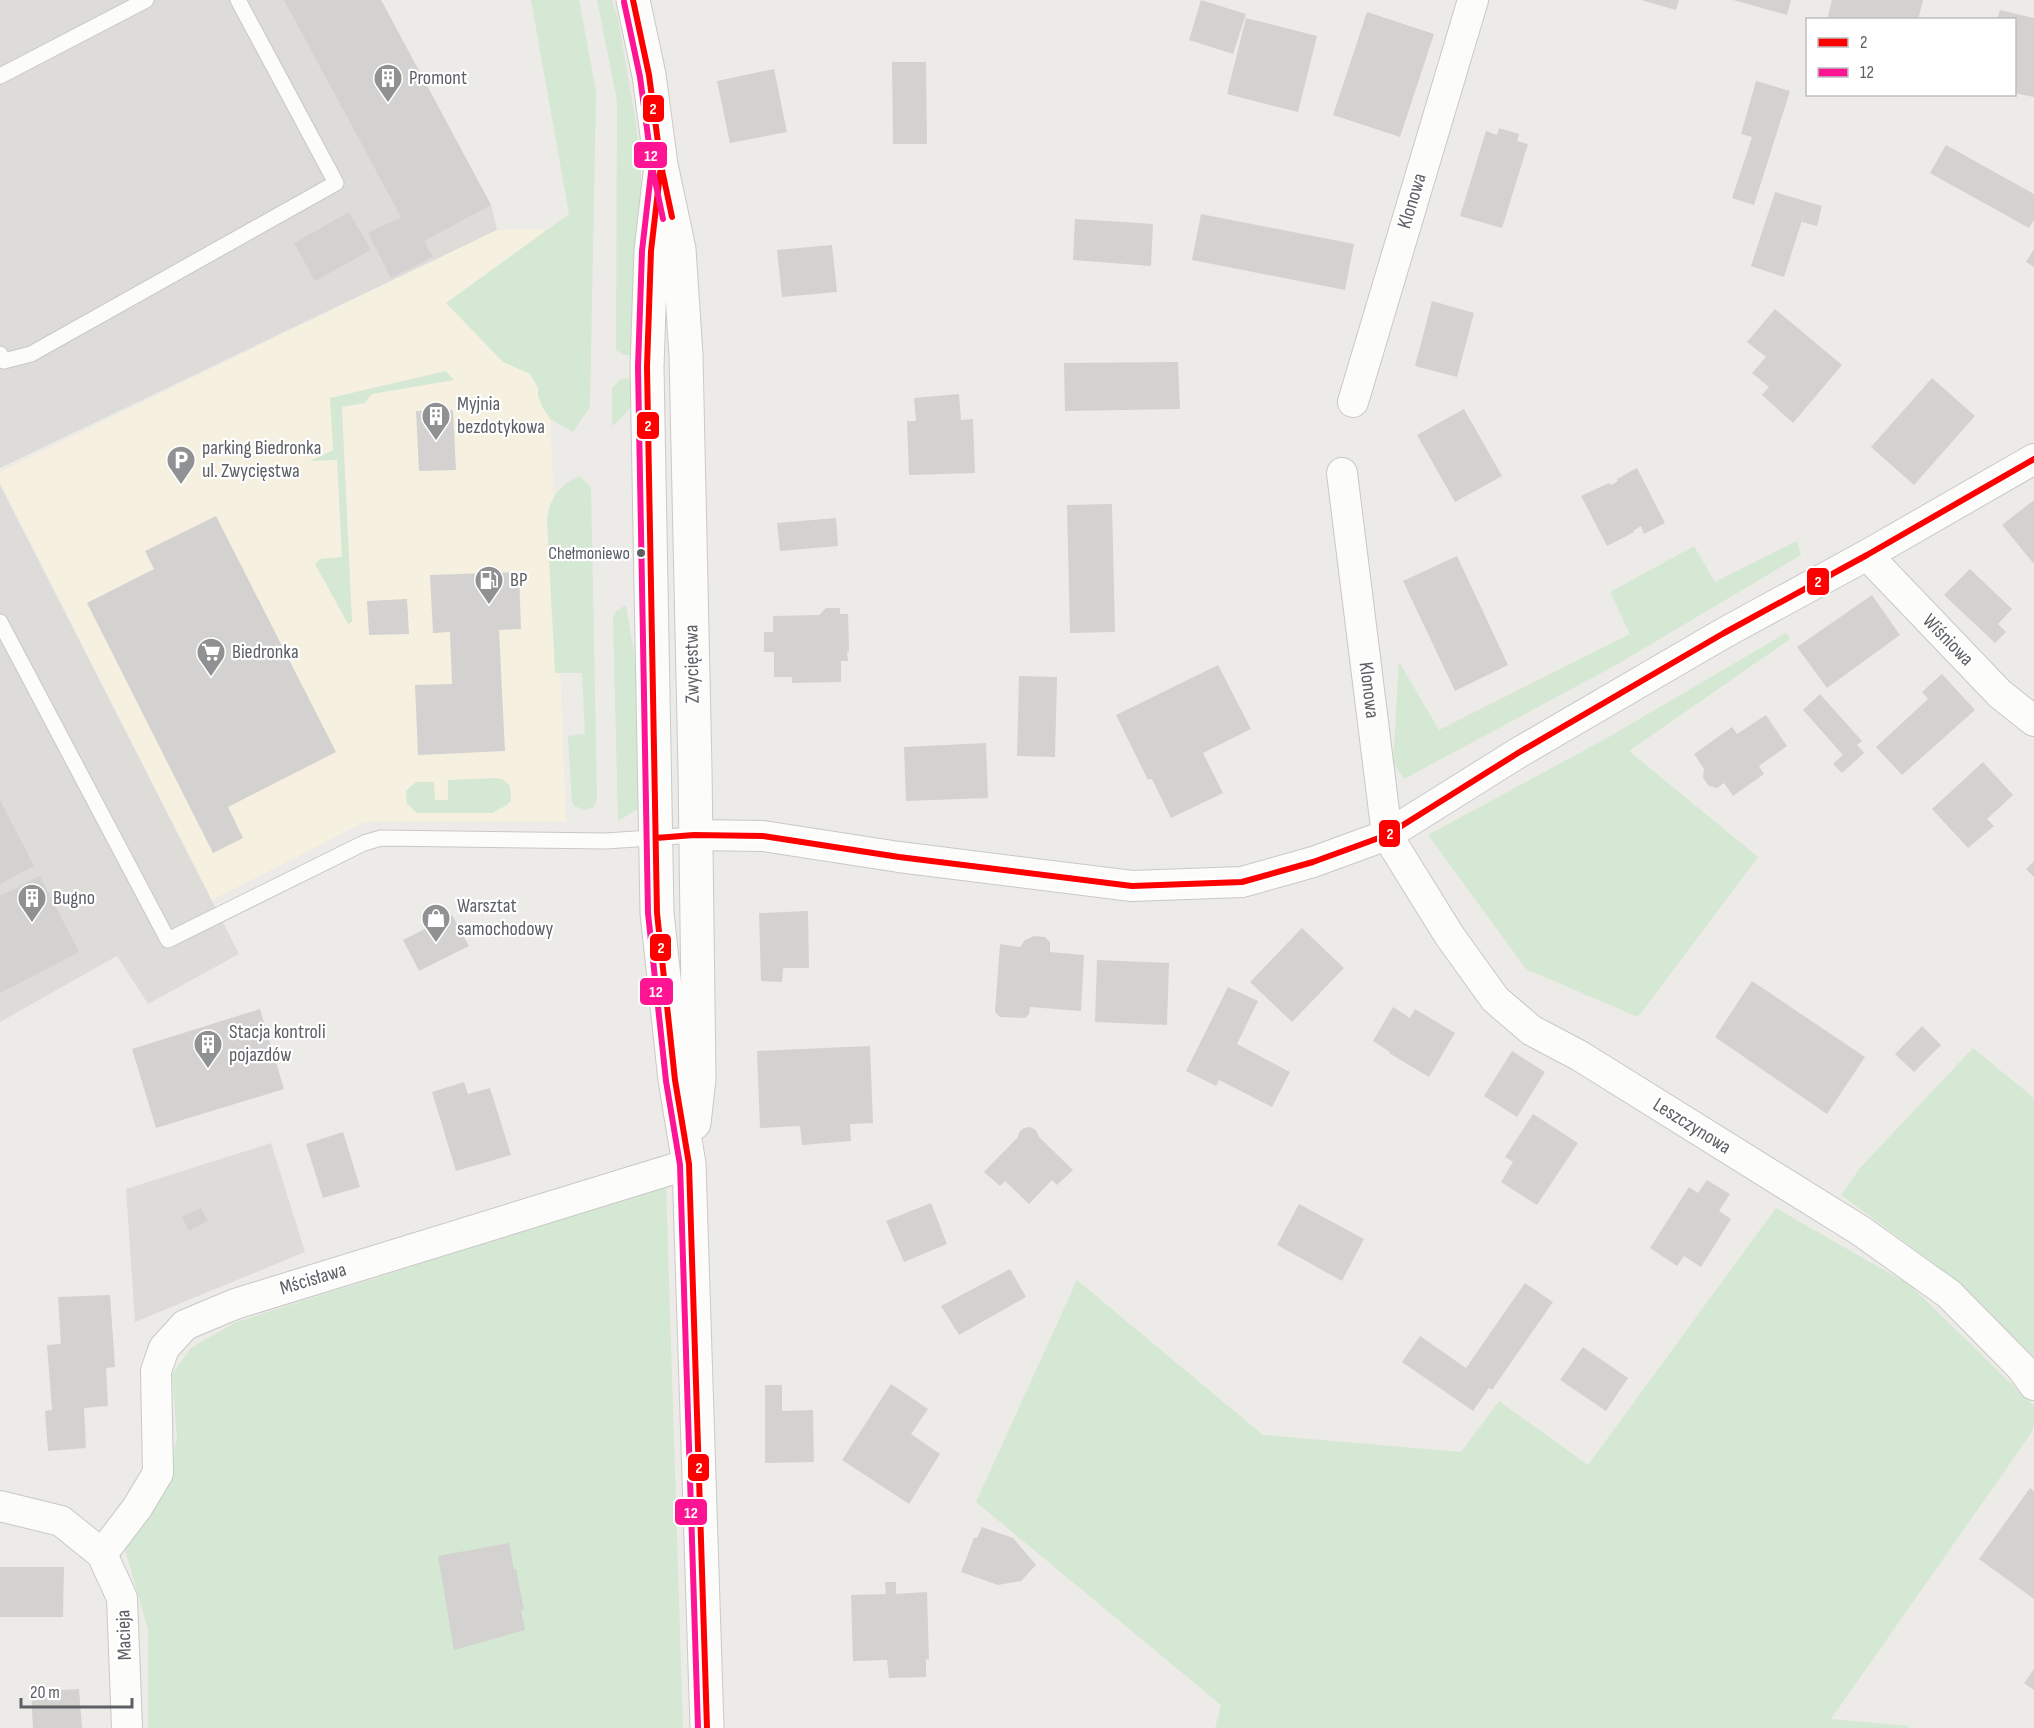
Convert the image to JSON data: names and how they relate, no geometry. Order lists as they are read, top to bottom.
{
  "streets": {
    "main road": ["Zwycięstwa"],
    "street": [
      "Klonowa",
      "Wiśniowa",
      "Leszczynowa",
      "Mścisława",
      "Macieja"
    ]
  },
  "crossings": [
    ["Klonowa", "Leszczynowa"],
    ["Zwycięstwa", "Mścisława"],
    ["Mścisława", "Macieja"]
  ],
  "places": {
    "building": [
      "Promont",
      "Myjnia bezdotykowa",
      "Bugno",
      "Stacja kontroli pojazdów"
    ],
    "parking": ["parking Biedronka ul. Zwycięstwa"],
    "other": ["Chełmoniewo"],
    "fuel station": ["BP"],
    "supermarket": ["Biedronka"],
    "shop": ["Warsztat samochodowy"]
  },
  "lines": ["transit line 2", "transit line 12"],
  "legend": ["2", "12"],
  "scale_bar": "20 m"
}
